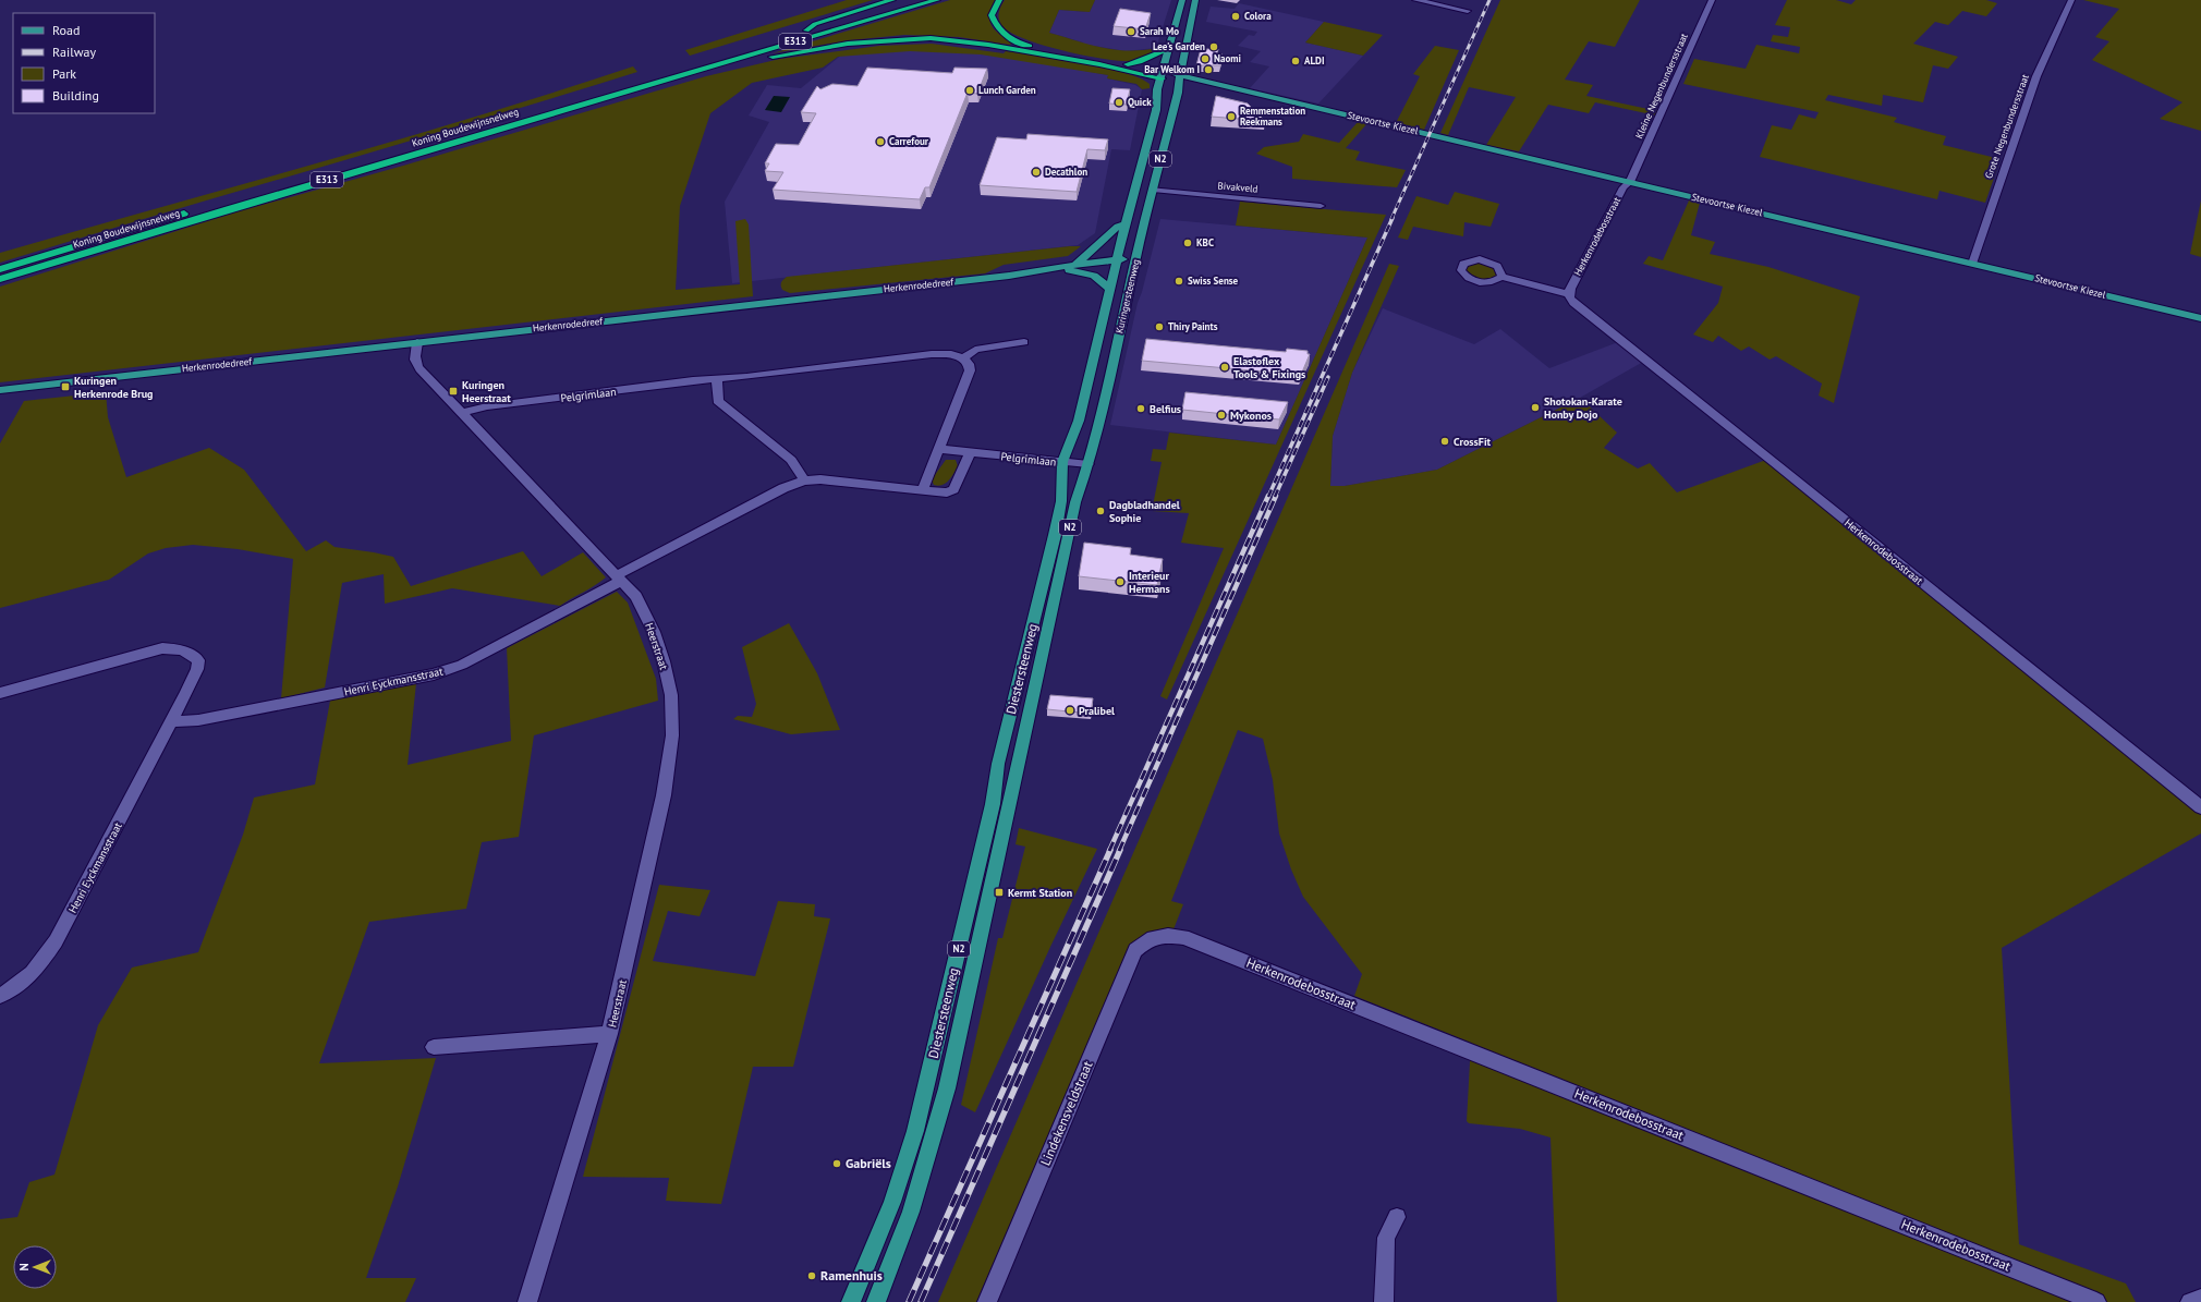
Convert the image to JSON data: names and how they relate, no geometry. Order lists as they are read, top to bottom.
{
  "streets": {
    "highway": ["E313", "Koning Boudewijnsnelweg"],
    "main road": [
      "Stevoortse Kiezel",
      "N2",
      "Herkenrodedreef",
      "Kuringersteenweg",
      "Diestersteenweg"
    ],
    "street": [
      "Kleine Negenbundersstraat",
      "Grote Negenbundersstraat",
      "Bivakveld",
      "Herkenrodebosstraat",
      "Pelgrimlaan",
      "Heerstraat",
      "Henri Eyckmansstraat",
      "Lindekensveldstraat"
    ]
  },
  "crossings": [
    ["Kleine Negenbundersstraat", "Stevoortse Kiezel"],
    ["Kleine Negenbundersstraat", "Herkenrodebosstraat"],
    ["Stevoortse Kiezel", "Grote Negenbundersstraat"],
    ["Stevoortse Kiezel", "Herkenrodebosstraat"],
    ["Stevoortse Kiezel", "Kuringersteenweg"],
    ["Bivakveld", "Kuringersteenweg"],
    ["Herkenrodebosstraat", "Lindekensveldstraat"],
    ["Herkenrodedreef", "Kuringersteenweg"],
    ["Herkenrodedreef", "Heerstraat"],
    ["Kuringersteenweg", "Pelgrimlaan"],
    ["Kuringersteenweg", "Diestersteenweg"],
    ["Pelgrimlaan", "Heerstraat"],
    ["Heerstraat", "Henri Eyckmansstraat"]
  ],
  "places": {
    "other": [
      "Colora",
      "Sarah Mo",
      "Lee's Garden",
      "Naomi",
      "ALDI",
      "Bar Welkom I",
      "Lunch Garden",
      "Quick",
      "Remmenstation Reekmans",
      "Carrefour",
      "Decathlon",
      "KBC",
      "Swiss Sense",
      "Thiry Paints",
      "Elastoflex Tools & Fixings",
      "Shotokan-Karate Honby Dojo",
      "Belfius",
      "Mykonos",
      "CrossFit",
      "Dagbladhandel Sophie",
      "Interieur Hermans",
      "Pralibel",
      "Gabriëls",
      "Ramenhuis"
    ],
    "transit": ["Kuringen Herkenrode Brug", "Kuringen Heerstraat", "Kermt Station"]
  },
  "legend": [
    "Road",
    "Railway",
    "Park",
    "Building"
  ],
  "north": "left"
}
